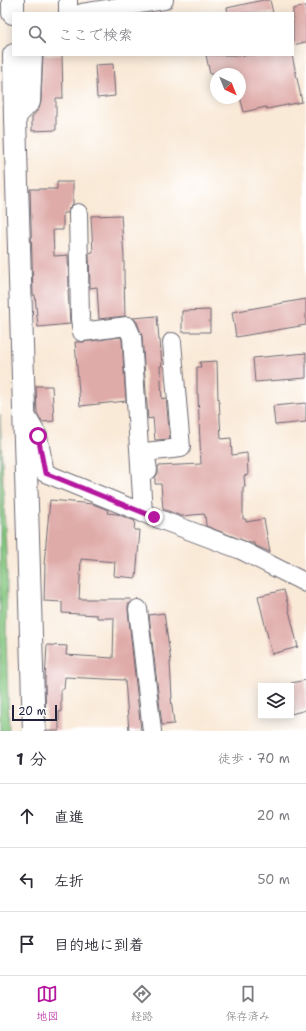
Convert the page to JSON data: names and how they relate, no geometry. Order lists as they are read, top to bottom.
{
  "scale_bar": "20 m",
  "north": "bottom right",
  "page": {
    "search": "ここで検索",
    "scale": "20 m",
    "heading": ["1 分", "徒歩 · 70 m"],
    "list": [
      ["直進", "20 m"],
      ["左折", "50 m"],
      "目的地に到着"
    ],
    "nav": ["地図", "経路", "保存済み"]
  }
}
